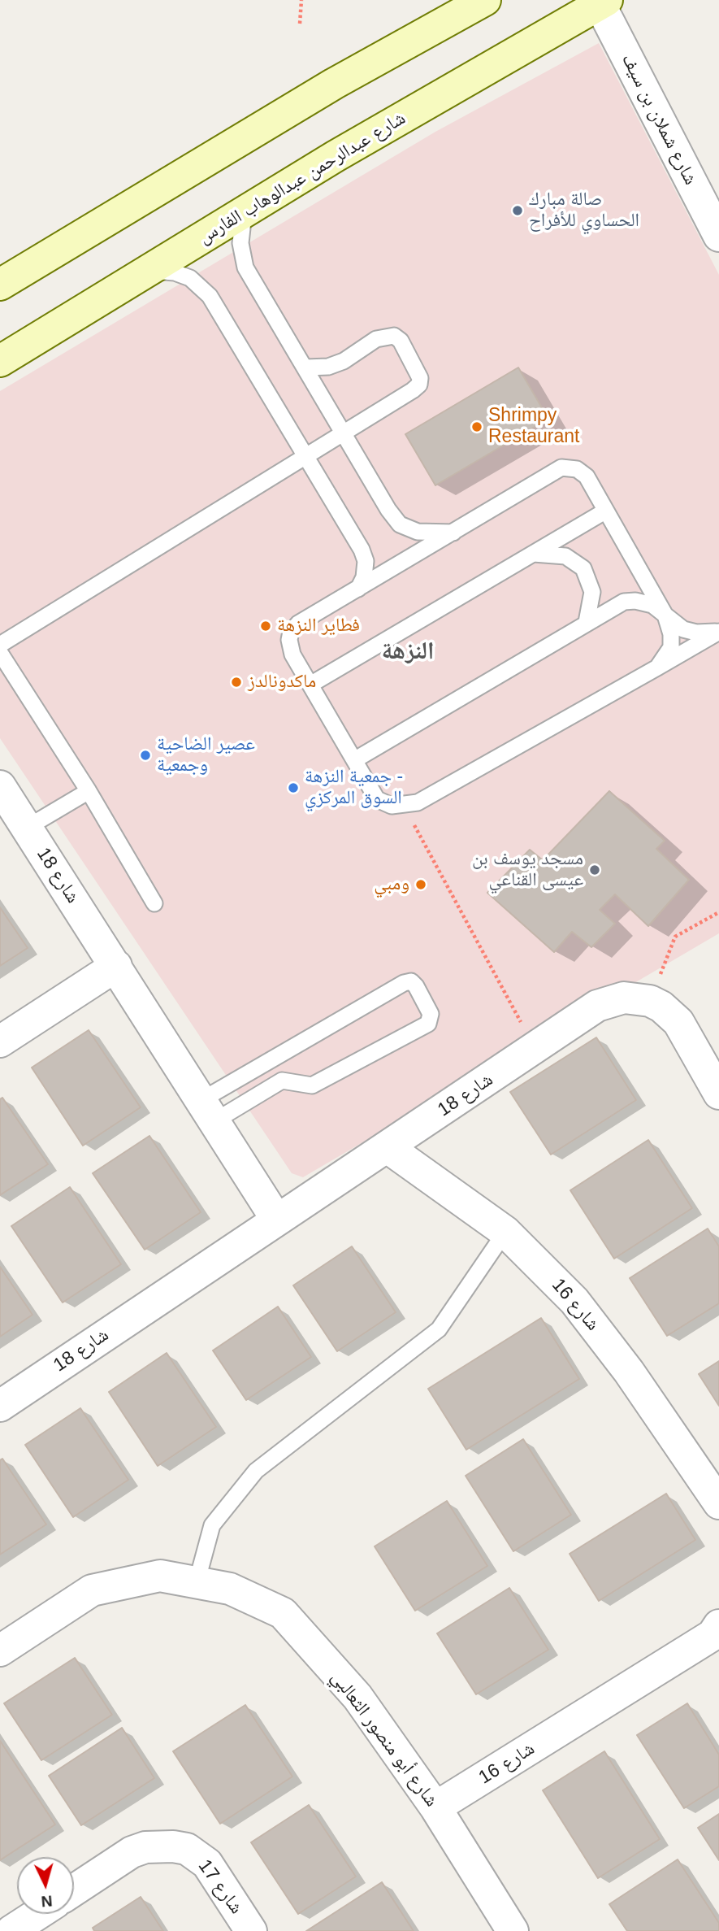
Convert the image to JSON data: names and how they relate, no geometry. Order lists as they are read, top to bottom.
{
  "streets": {
    "street": [
      "شارع شملان بن سيف",
      "شارع عبدالرحمن عبدالوهاب الفارس",
      "شارع 18",
      "شارع 16",
      "شارع أبو منصور الثعالبي",
      "شارع 17"
    ]
  },
  "crossings": [
    ["شارع شملان بن سيف", "شارع عبدالرحمن عبدالوهاب الفارس"],
    ["شارع 18", "شارع 16"],
    ["شارع 16", "شارع أبو منصور الثعالبي"]
  ],
  "districts": ["النزهة"],
  "places": [
    "صالة مبارك الحساوي للأفراح",
    "Shrimpy Restaurant",
    "فطاير النزهة",
    "ماكدونالدز",
    "عصير الضاحية وجمعية",
    "جمعية النزهة - السوق المركزي",
    "مسجد يوسف بن عيسى القناعي",
    "ومبي"
  ],
  "north": "bottom"
}
